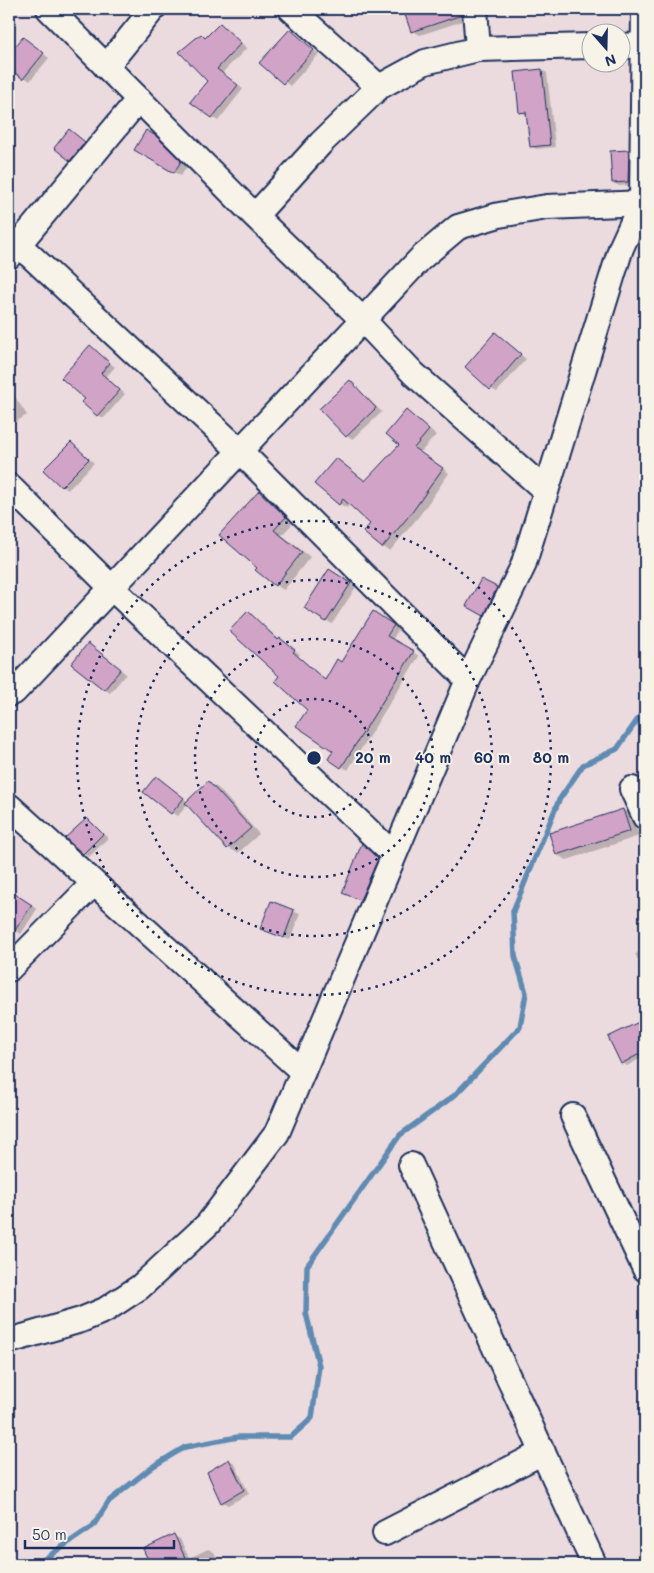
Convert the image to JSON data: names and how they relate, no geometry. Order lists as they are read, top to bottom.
{
  "scale_bar": "50 m",
  "north": "bottom",
  "rings": [
    "20 m",
    "40 m",
    "60 m",
    "80 m"
  ]
}
